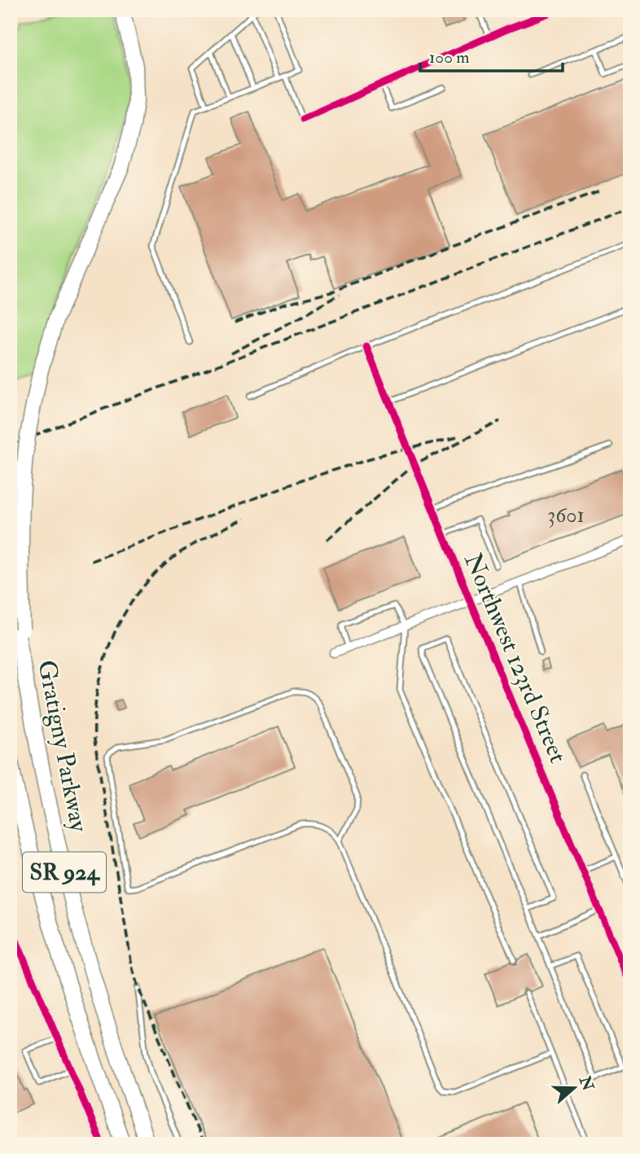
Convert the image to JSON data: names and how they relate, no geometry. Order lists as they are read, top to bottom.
{
  "streets": {
    "highway": ["Gratigny Parkway", "SR 924"],
    "street": ["Northwest 123rd Street"]
  },
  "house_numbers": ["3601"],
  "scale_bar": "100 m",
  "north": "right"
}
